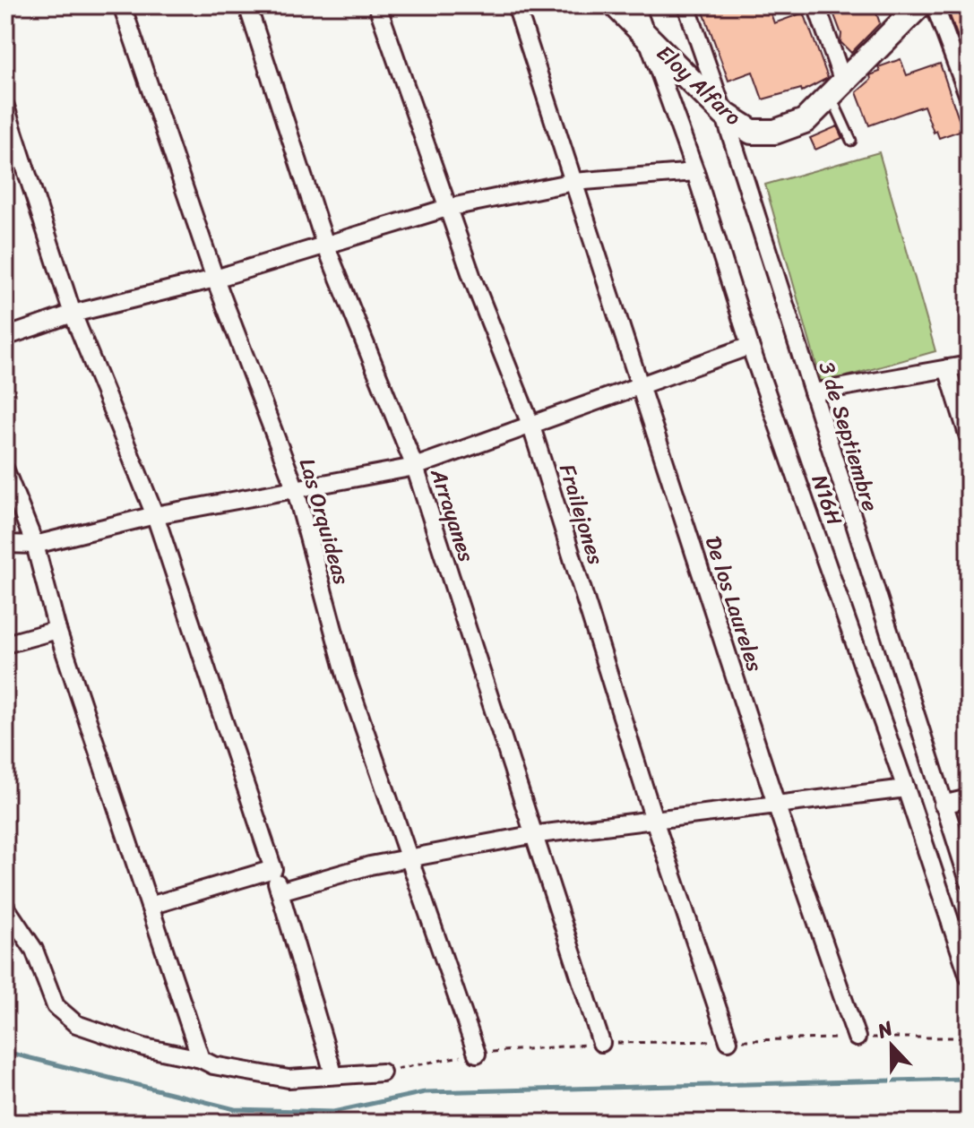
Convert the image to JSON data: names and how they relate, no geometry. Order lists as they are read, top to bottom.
{
  "streets": {
    "street": [
      "Eloy Alfaro",
      "3 de Septiembre",
      "N16H",
      "Frailejones",
      "Arrayanes",
      "Las Orquideas",
      "De los Laureles"
    ]
  },
  "crossings": [
    ["Eloy Alfaro", "3 de Septiembre"],
    ["Eloy Alfaro", "N16H"]
  ],
  "north": "top"
}
